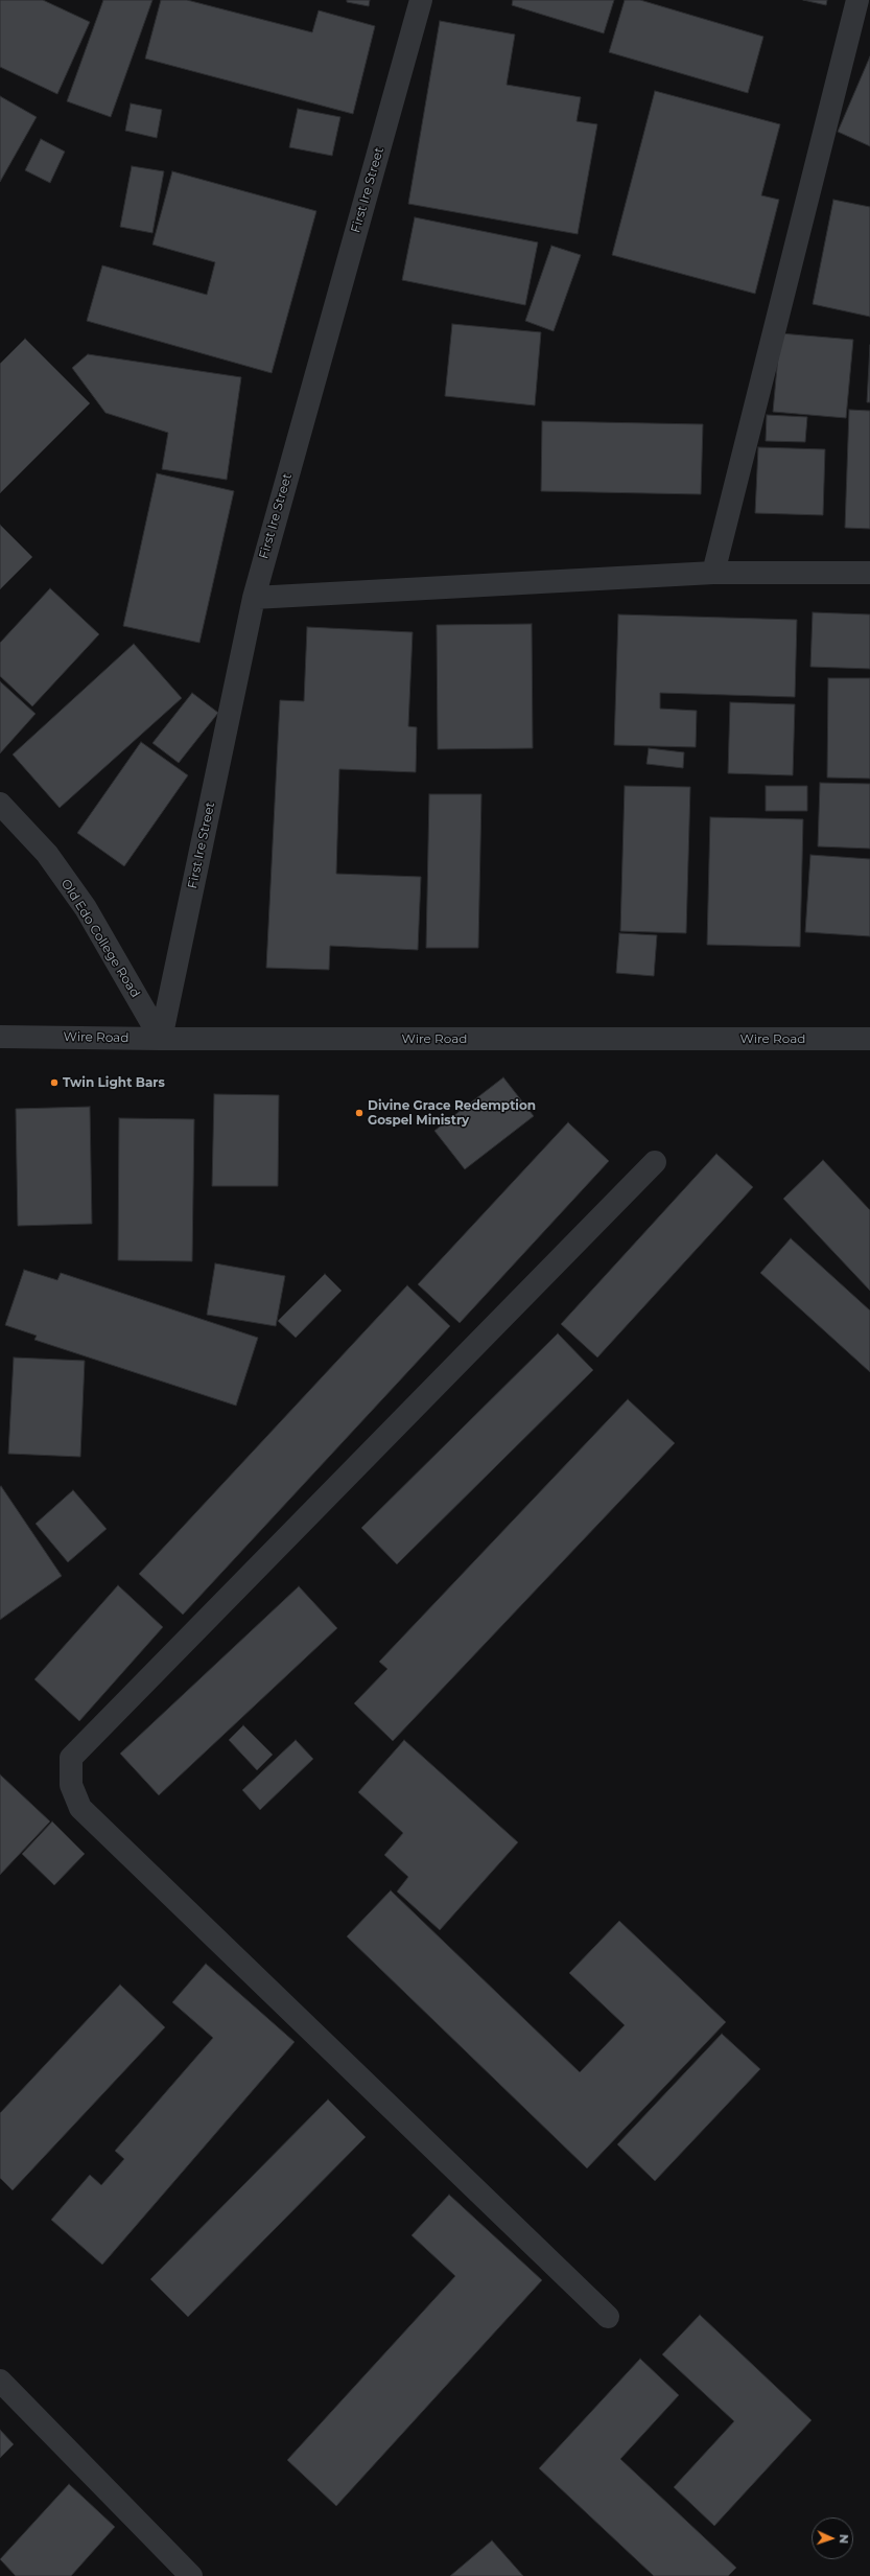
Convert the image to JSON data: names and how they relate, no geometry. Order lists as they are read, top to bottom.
{
  "streets": {
    "street": ["First Ire Street", "Old Edo College Road", "Wire Road"]
  },
  "crossings": [
    ["First Ire Street", "Old Edo College Road"],
    ["First Ire Street", "Wire Road"],
    ["Old Edo College Road", "Wire Road"]
  ],
  "places": ["Twin Light Bars", "Divine Grace Redemption Gospel Ministry"],
  "north": "right"
}
